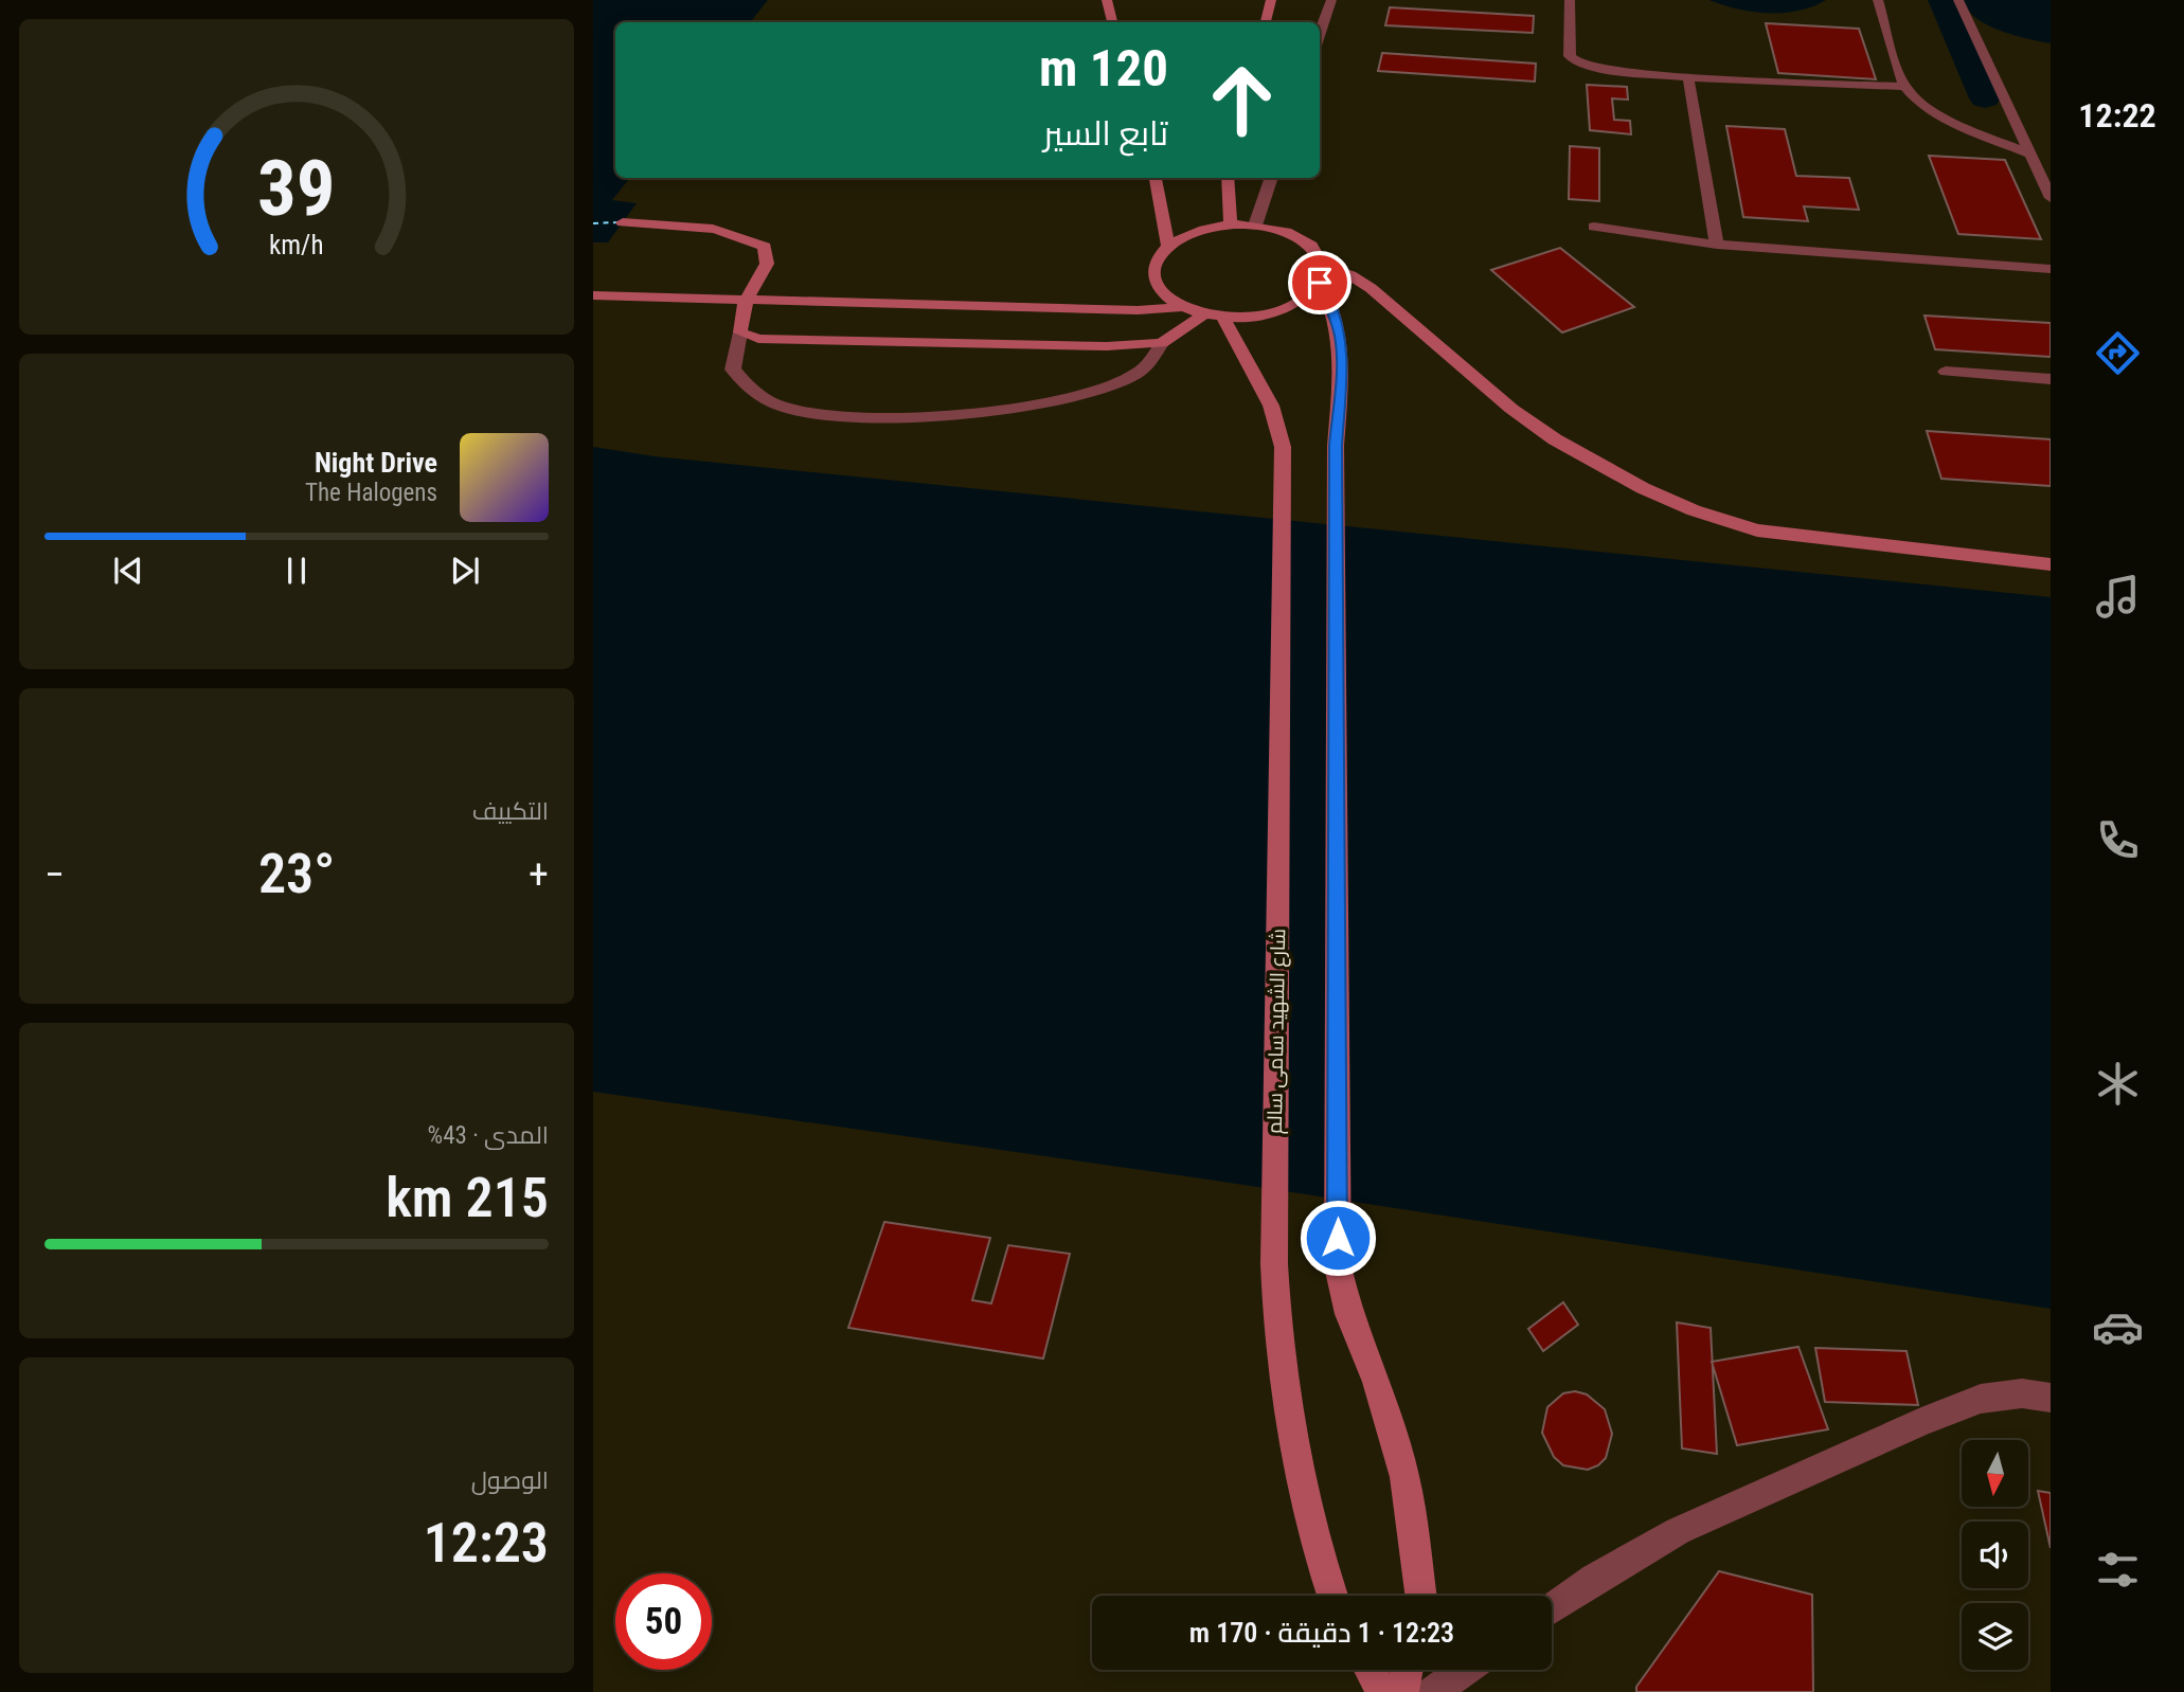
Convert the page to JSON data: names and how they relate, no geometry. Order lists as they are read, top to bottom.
{
  "streets": {
    "main road": ["شارع الشهيد سامى سالم"]
  },
  "north": "bottom",
  "page": {
    "tabs": "12:22",
    "turn": ["120 m", "تابع السير"],
    "song": ["Night Drive", "The Halogens"],
    "tile": [
      "التكييف",
      ["المدى · 43%", "215 km"],
      ["الوصول", "12:23"]
    ],
    "heat": ["−", "23°", "+"],
    "limit": "50",
    "trip": "12:23 · 1 دقيقة · 170 m",
    "gauge": ["39", "km/h"]
  }
}
